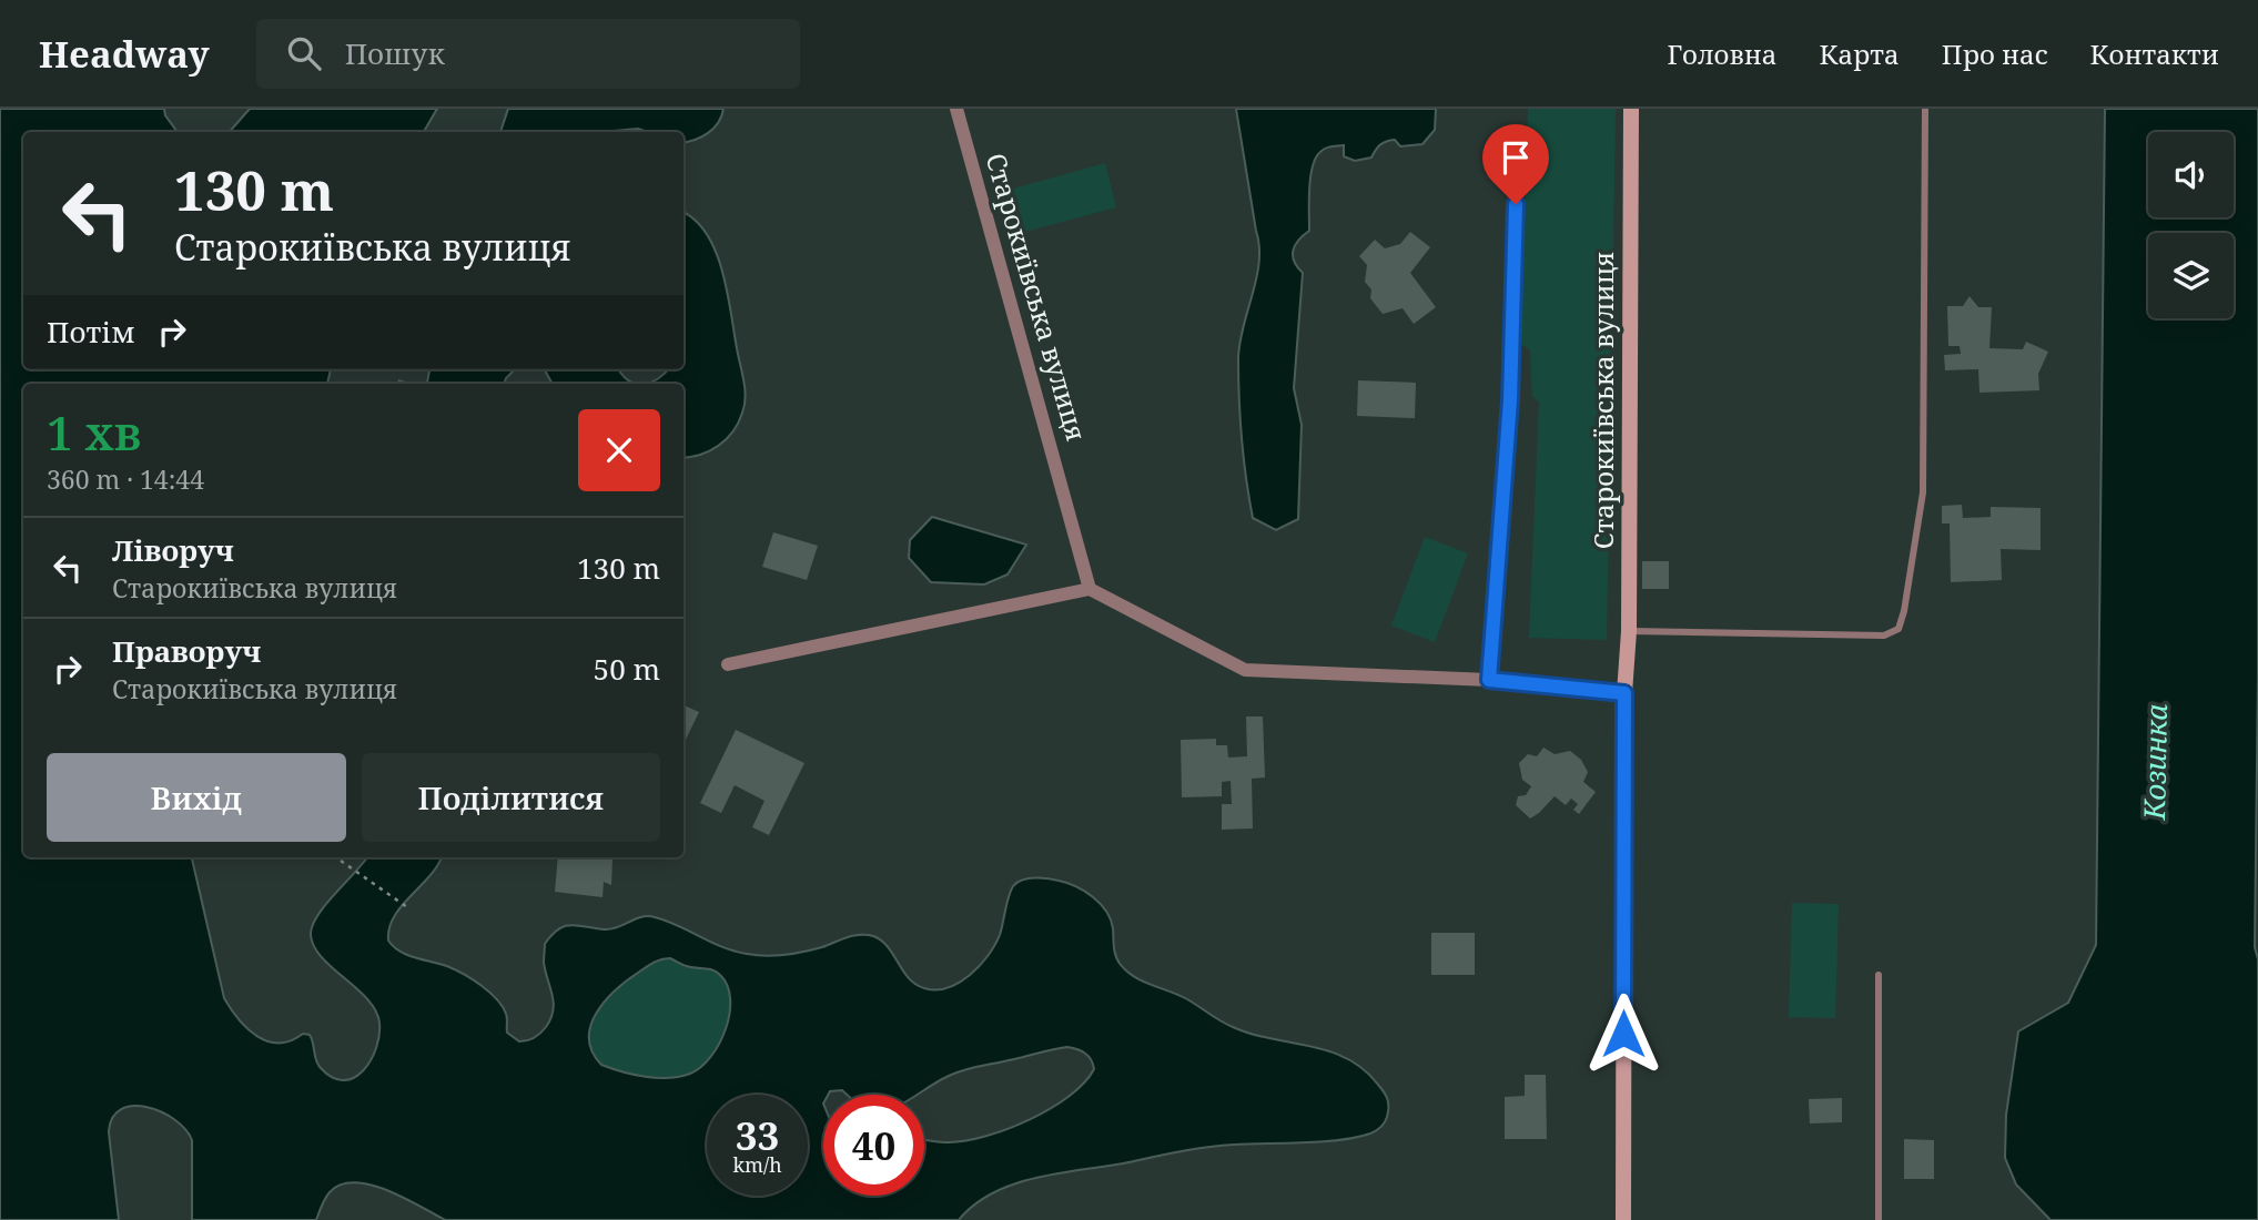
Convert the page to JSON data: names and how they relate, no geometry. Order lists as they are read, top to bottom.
{
  "streets": {
    "street": ["Старокиївська вулиця"]
  },
  "water": ["Козинка"],
  "page": {
    "header": "Headway",
    "search": "Пошук",
    "nav": [
      "Головна",
      "Карта",
      "Про нас",
      "Контакти"
    ],
    "turn": ["130 m", "Старокиївська вулиця"],
    "then": "Потім",
    "heading": ["1 хв", "360 m · 14:44"],
    "list": [
      {
        "name": "Ліворуч",
        "note": "Старокиївська вулиця",
        "value": "130 m"
      },
      {
        "name": "Праворуч",
        "note": "Старокиївська вулиця",
        "value": "50 m"
      }
    ],
    "buttons": ["Вихід", "Поділитися"],
    "speed": "33 km/h",
    "limit": "40"
  }
}
